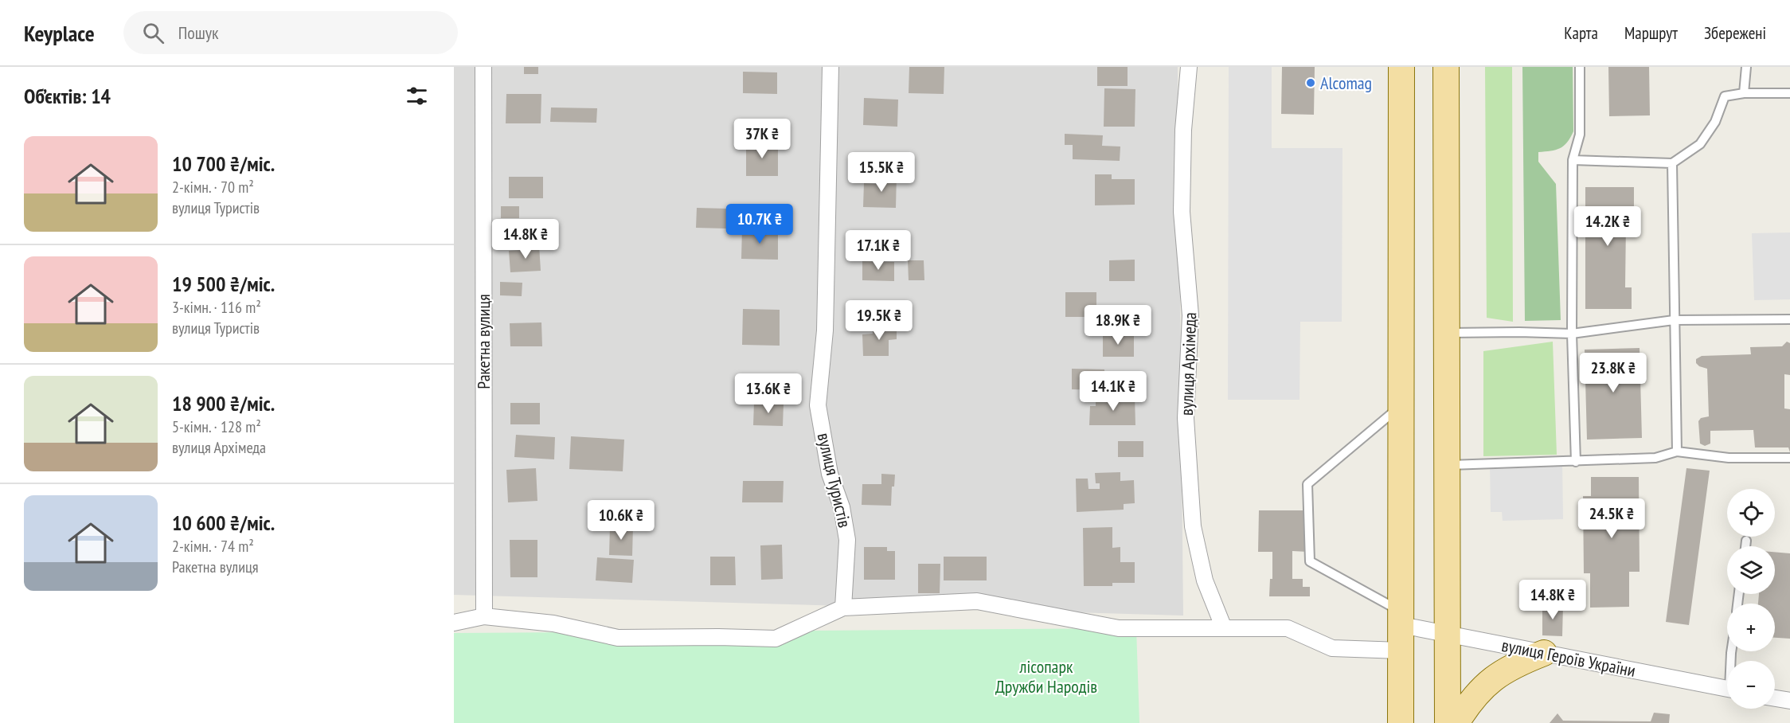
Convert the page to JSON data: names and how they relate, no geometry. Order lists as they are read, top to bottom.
{
  "streets": {
    "street": [
      "Ракетна вулиця",
      "вулиця Архімеда",
      "вулиця Туристів",
      "вулиця Героїв України"
    ]
  },
  "parks": ["лісопарк Дружби Народів"],
  "places": ["Alcomag"],
  "page": {
    "header": "Keyplace",
    "search": "Пошук",
    "nav": ["Карта", "Маршрут", "Збережені"],
    "heading": "Об’єктів: 14",
    "price": [
      "37K ₴",
      "15.5K ₴",
      "10.7K ₴",
      "14.2K ₴",
      "14.8K ₴",
      "17.1K ₴",
      "19.5K ₴",
      "18.9K ₴",
      "23.8K ₴",
      "14.1K ₴",
      "13.6K ₴",
      "24.5K ₴",
      "10.6K ₴",
      "14.8K ₴"
    ],
    "list": [
      {
        "name": "10 700 ₴/міс.",
        "note": "2-кімн. · 70 m² · вулиця Туристів"
      },
      {
        "name": "19 500 ₴/міс.",
        "note": "3-кімн. · 116 m² · вулиця Туристів"
      },
      {
        "name": "18 900 ₴/міс.",
        "note": "5-кімн. · 128 m² · вулиця Архімеда"
      },
      {
        "name": "10 600 ₴/міс.",
        "note": "2-кімн. · 74 m² · Ракетна вулиця"
      }
    ],
    "map_buttons": ["+", "−"]
  }
}
